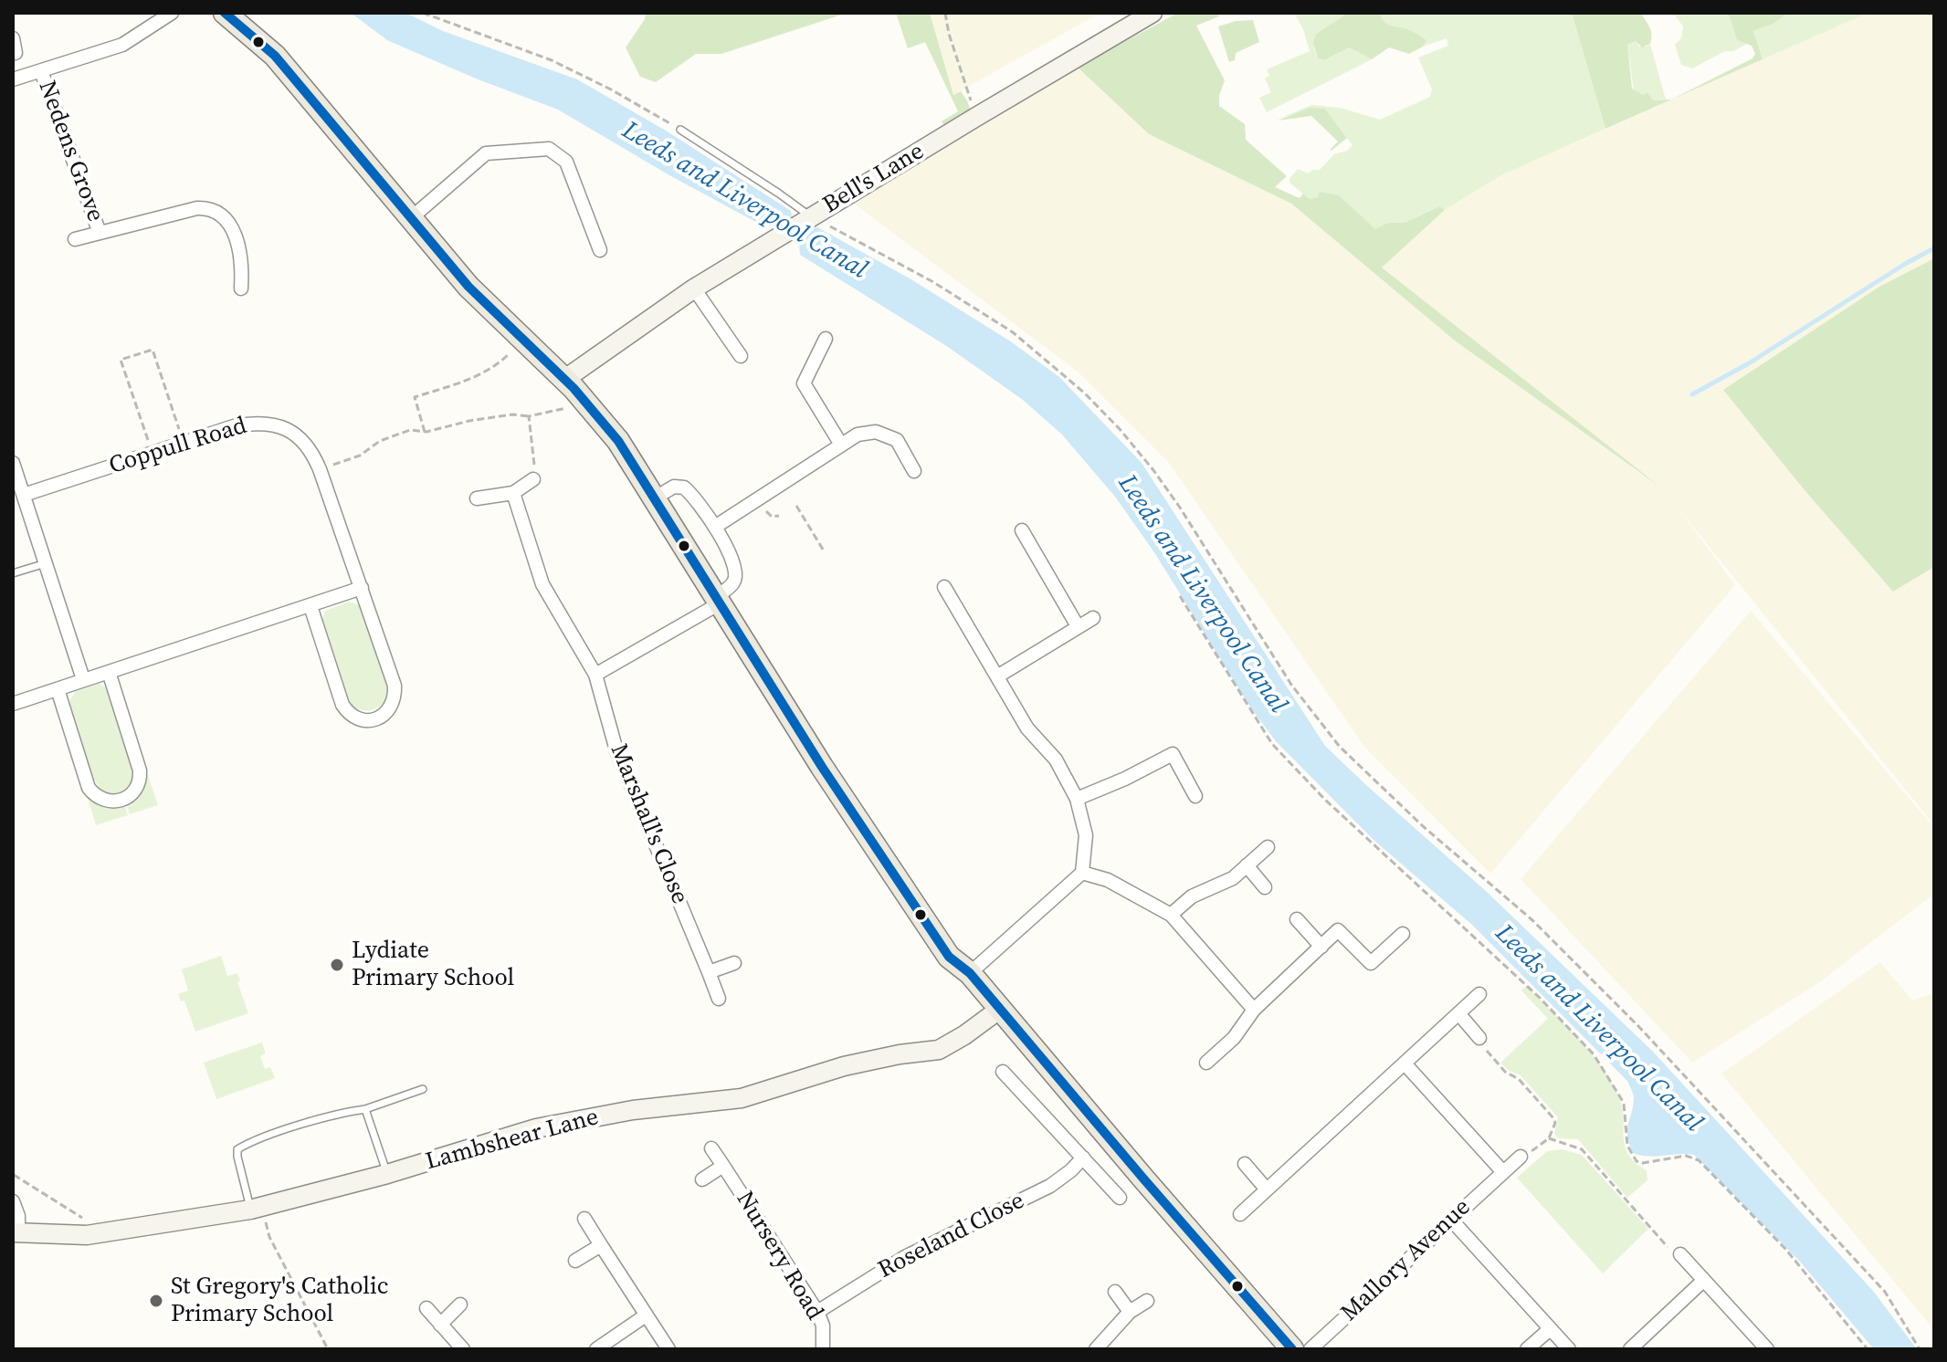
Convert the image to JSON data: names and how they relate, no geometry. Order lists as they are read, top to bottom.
{
  "streets": {
    "street": [
      "Nedens Grove",
      "Bell's Lane",
      "Coppull Road",
      "Marshall's Close",
      "Lambshear Lane",
      "Roseland Close",
      "Nursery Road",
      "Mallory Avenue"
    ]
  },
  "crossings": [
    ["Roseland Close", "Nursery Road"]
  ],
  "water": ["Leeds and Liverpool Canal"],
  "places": ["Lydiate Primary School", "St Gregory's Catholic Primary School"]
}
